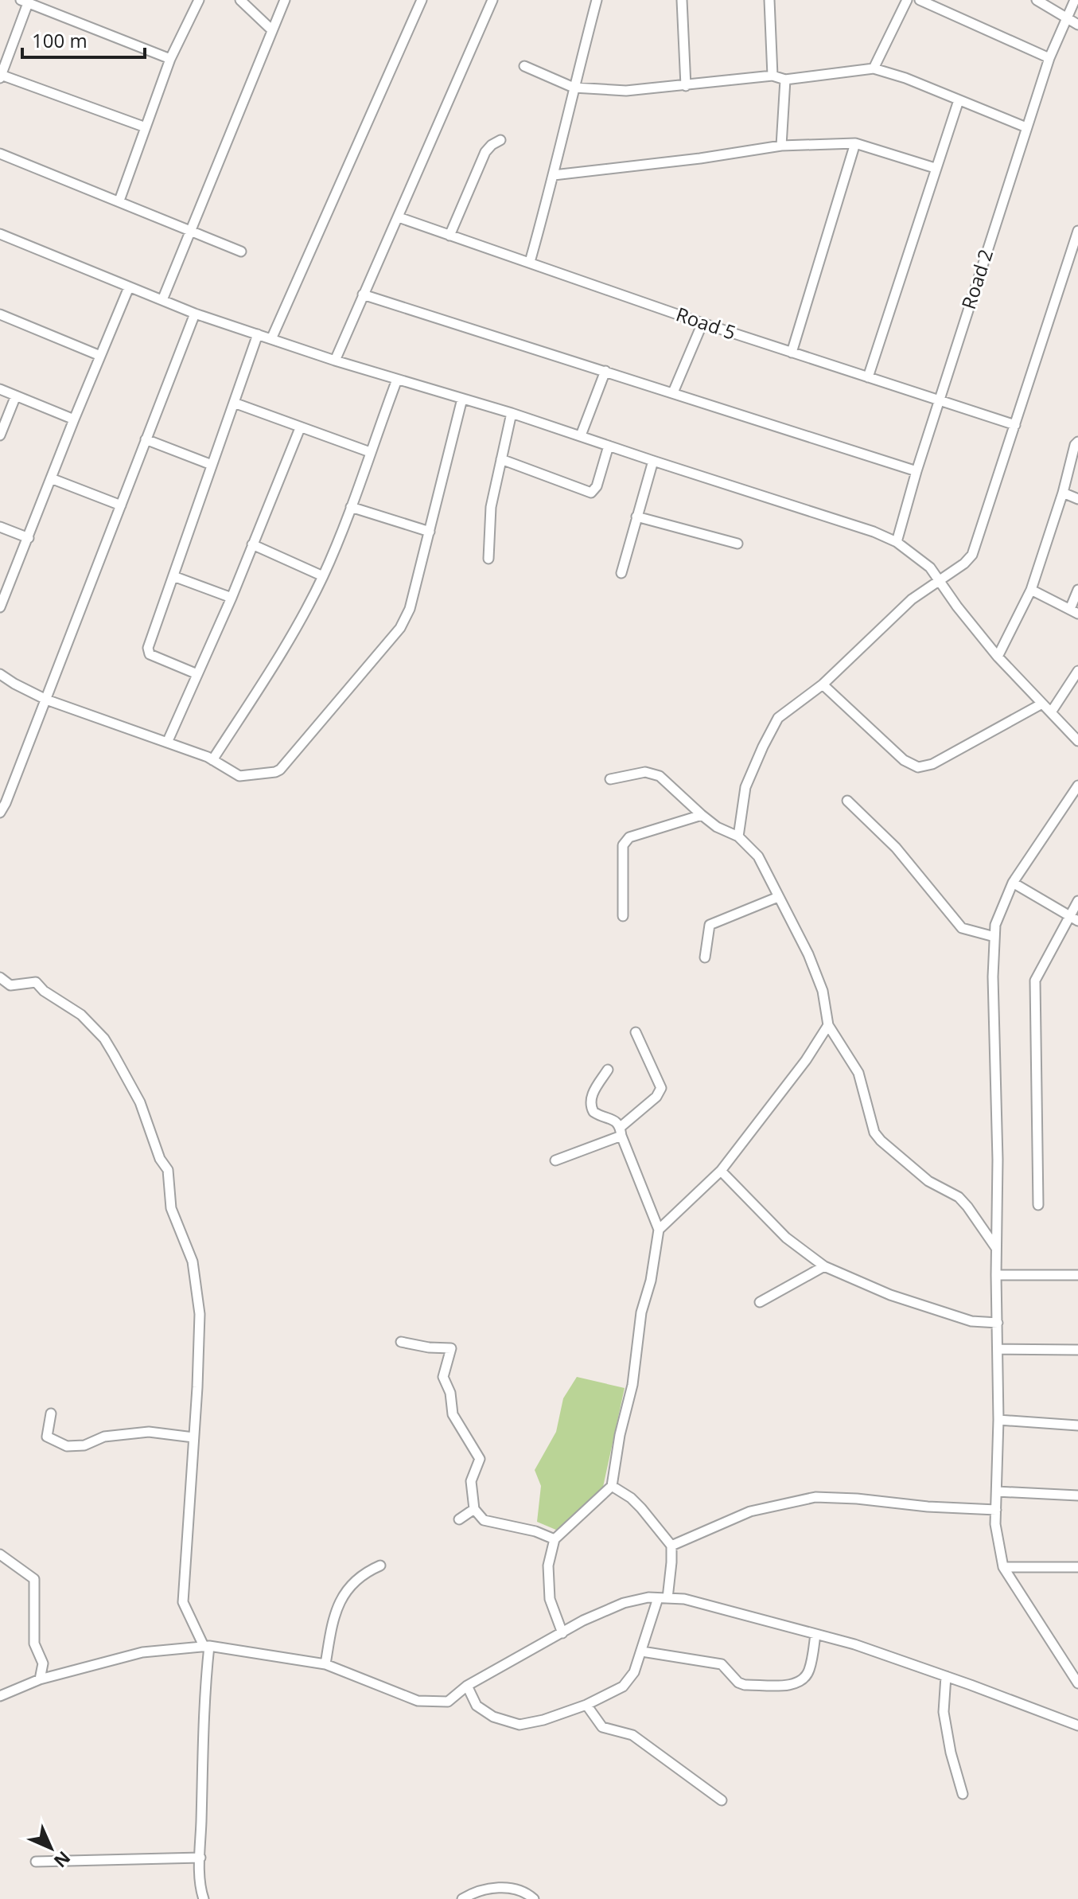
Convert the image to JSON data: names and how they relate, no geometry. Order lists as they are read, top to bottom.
{
  "streets": {
    "street": ["Road 2", "Road 5"]
  },
  "crossings": [
    ["Road 2", "Road 5"]
  ],
  "scale_bar": "100 m",
  "north": "bottom right"
}
